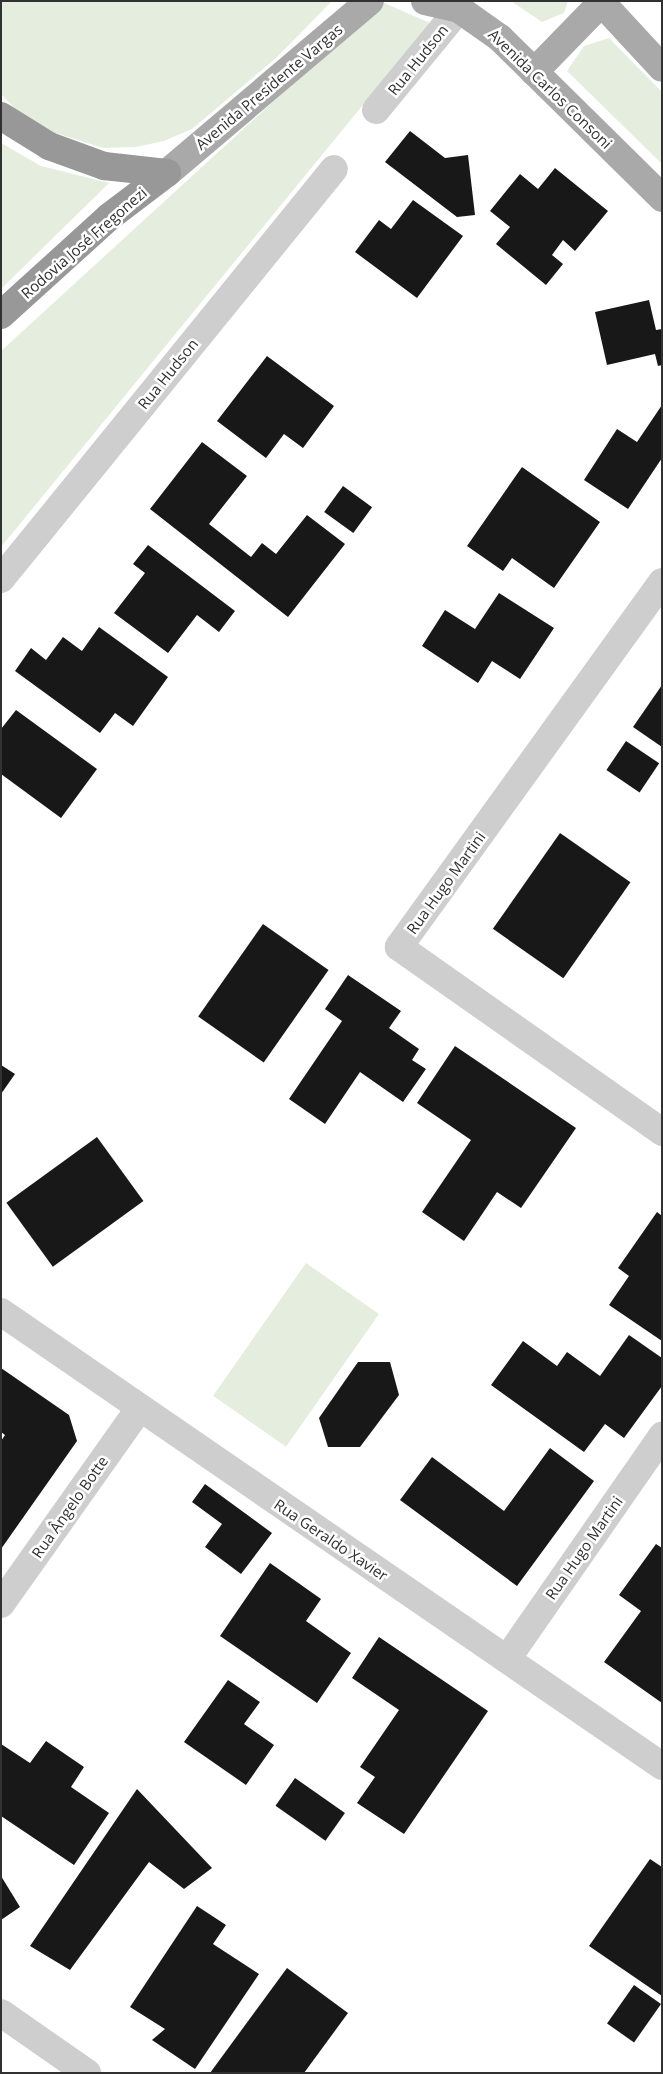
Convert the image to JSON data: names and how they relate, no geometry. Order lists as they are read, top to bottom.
{
  "streets": {
    "highway": ["Rodovia José Fregonezi"],
    "main road": ["Avenida Presidente Vargas", "Avenida Carlos Consoni"],
    "street": [
      "Rua Hudson",
      "Rua Hugo Martini",
      "Rua Ângelo Botte",
      "Rua Geraldo Xavier"
    ]
  },
  "crossings": [
    ["Rua Hudson", "Avenida Carlos Consoni"],
    ["Avenida Presidente Vargas", "Rodovia José Fregonezi"],
    ["Rua Hugo Martini", "Rua Geraldo Xavier"],
    ["Rua Ângelo Botte", "Rua Geraldo Xavier"]
  ]
}
